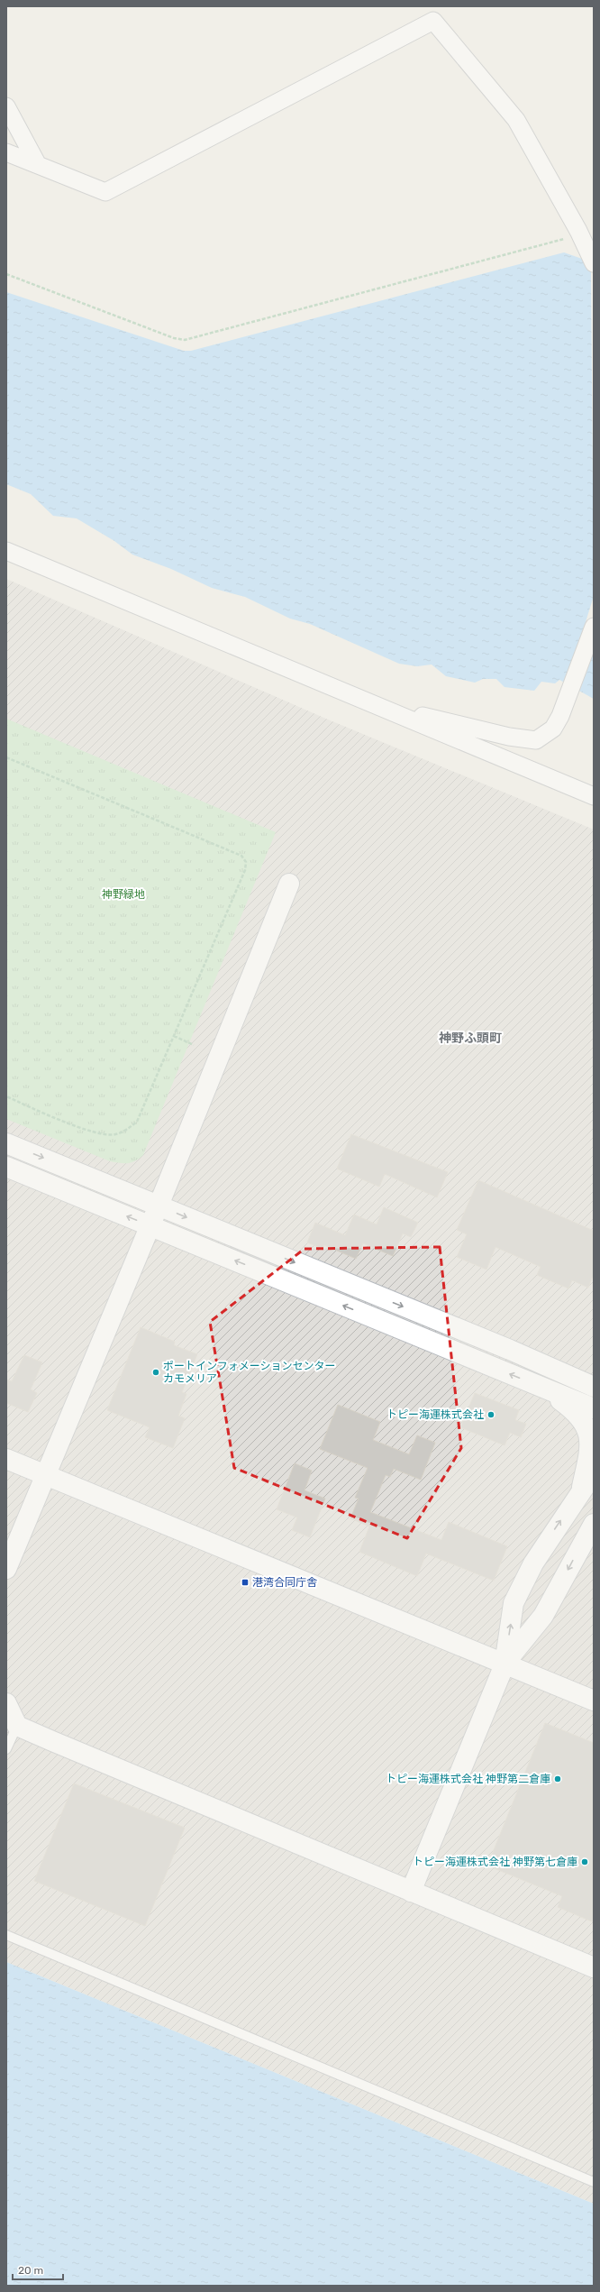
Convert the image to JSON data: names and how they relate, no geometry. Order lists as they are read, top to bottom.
{
  "districts": ["神野ふ頭町"],
  "parks": ["神野緑地"],
  "places": {
    "other": [
      "ポートインフォメーションセンター カモメリア",
      "トピー海運株式会社",
      "トピー海運株式会社 神野第二倉庫",
      "トピー海運株式会社 神野第七倉庫"
    ],
    "transit": ["港湾合同庁舎"]
  },
  "scale_bar": "20 m"
}
